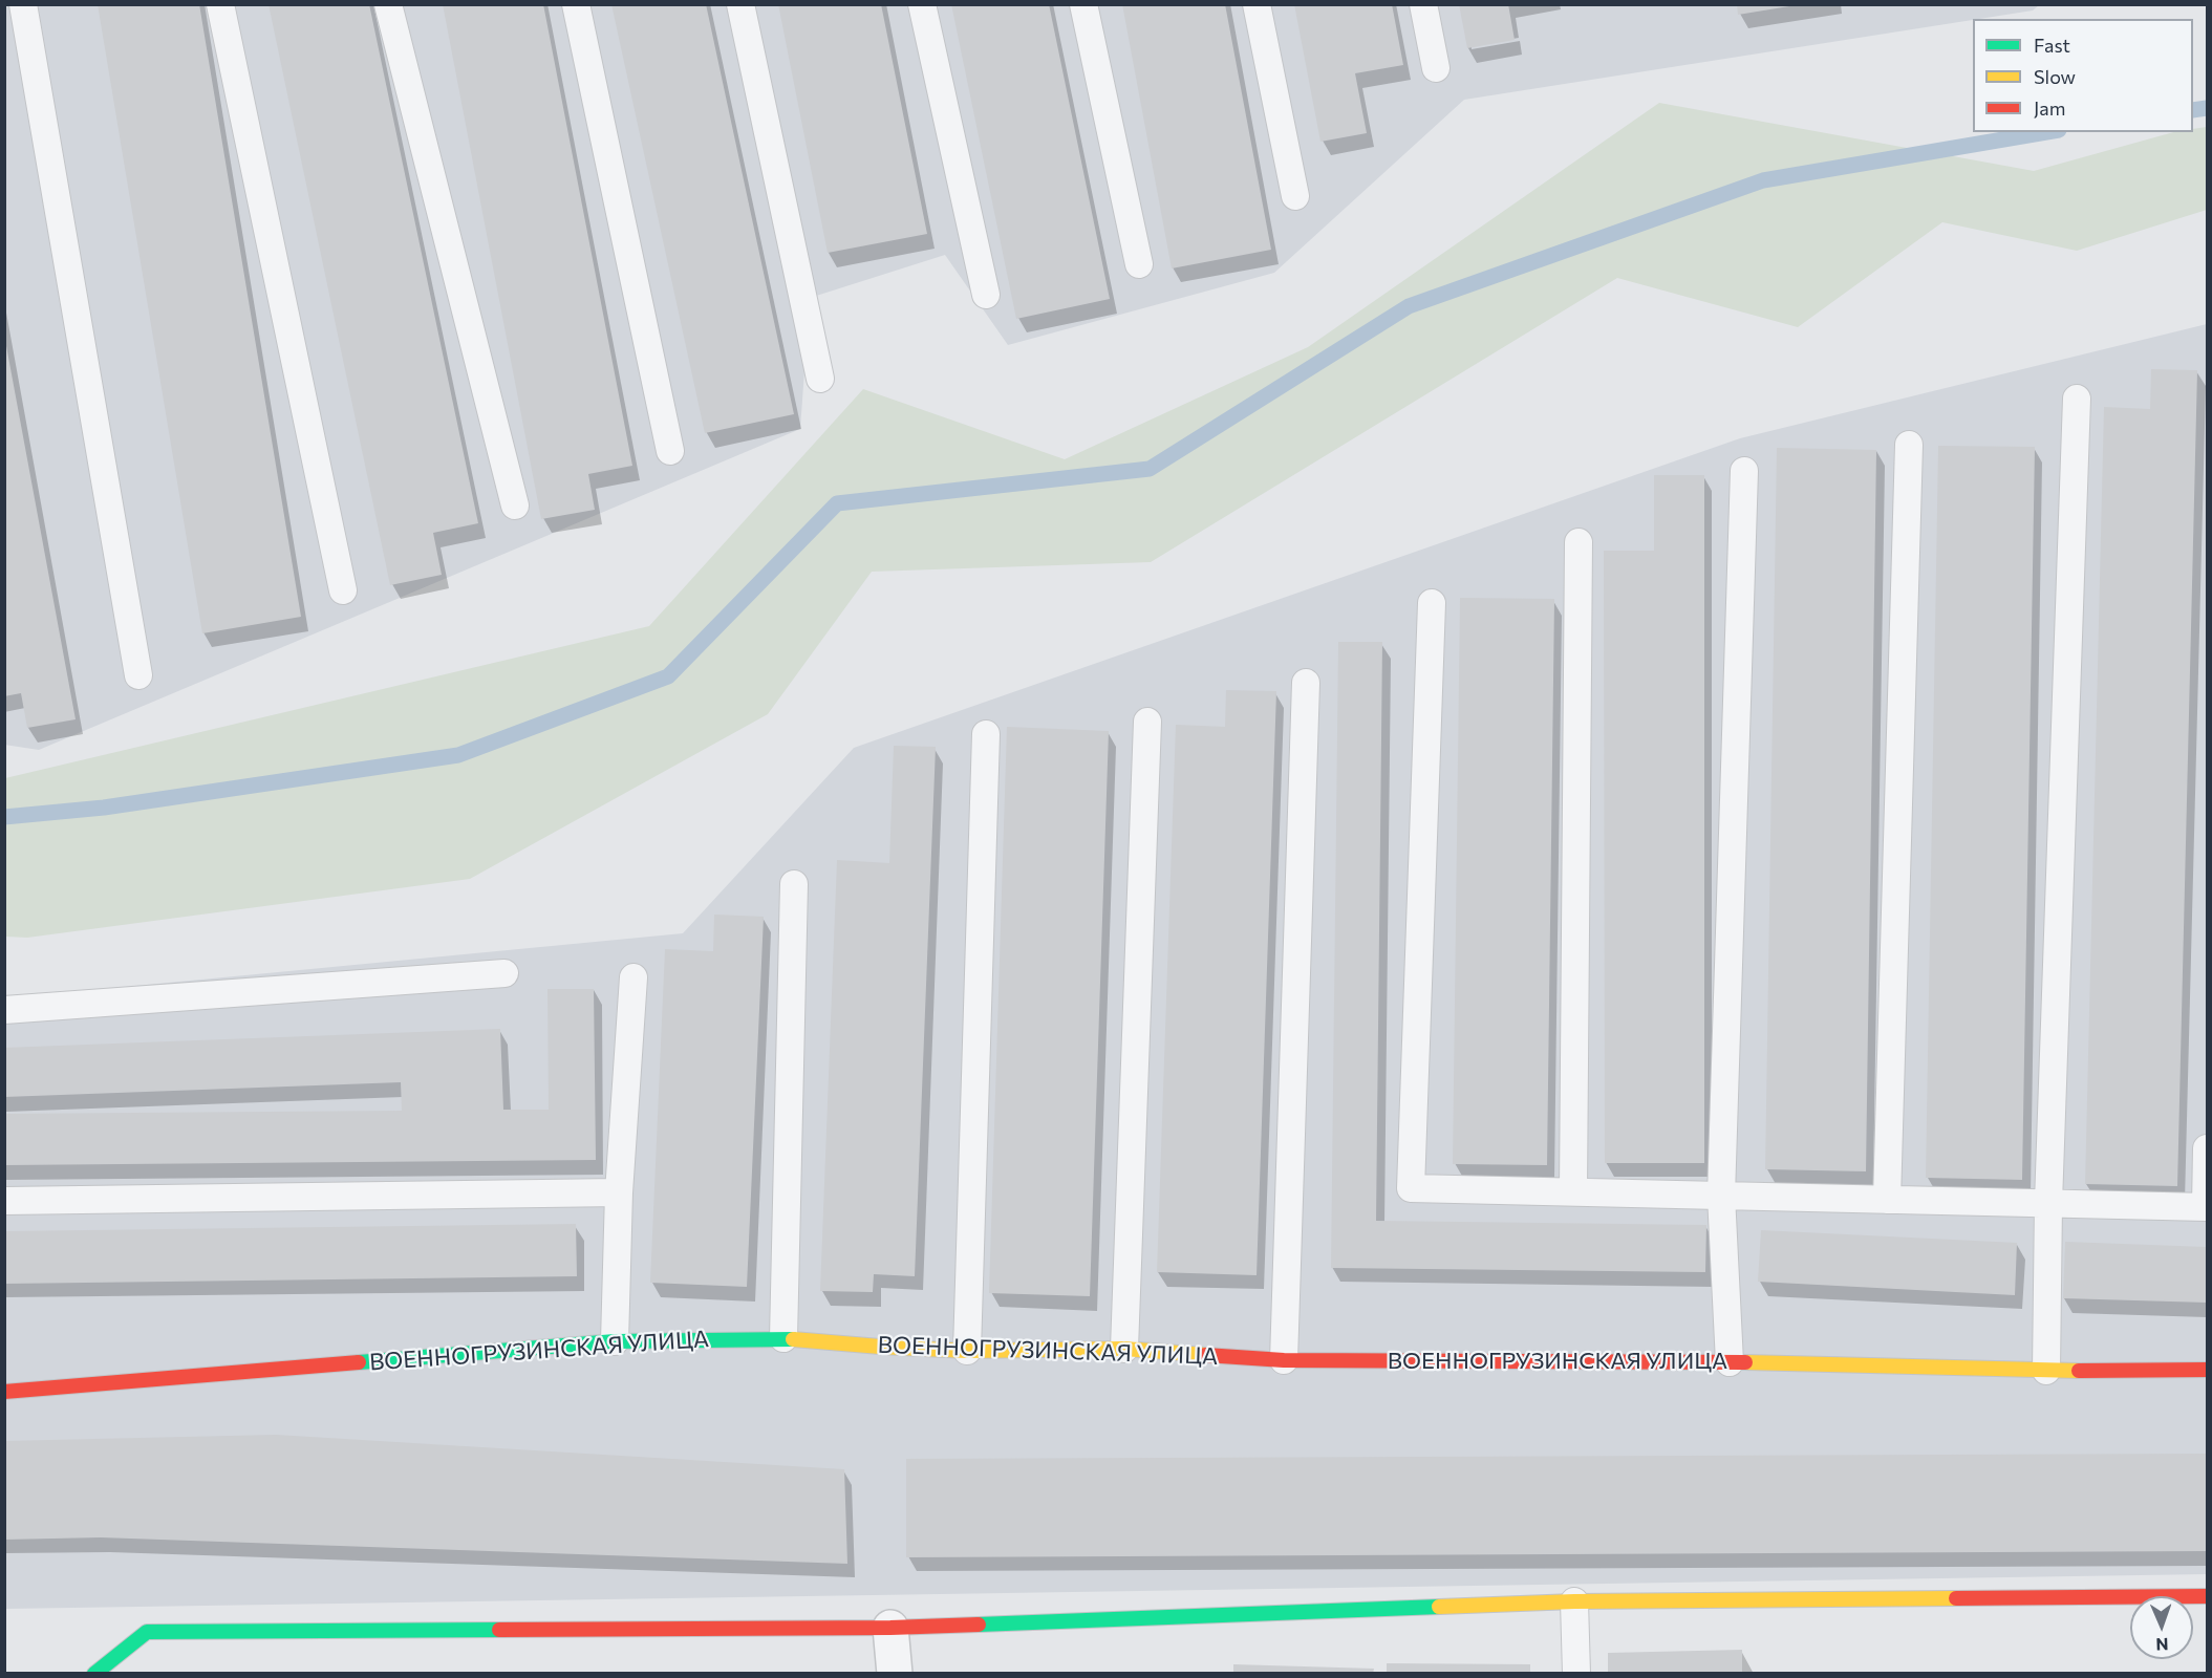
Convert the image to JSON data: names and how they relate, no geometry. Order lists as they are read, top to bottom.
{
  "streets": {
    "street": ["ВОЕННОГРУЗИНСКАЯ УЛИЦА"]
  },
  "legend": ["Fast", "Slow", "Jam"],
  "north": "bottom"
}
